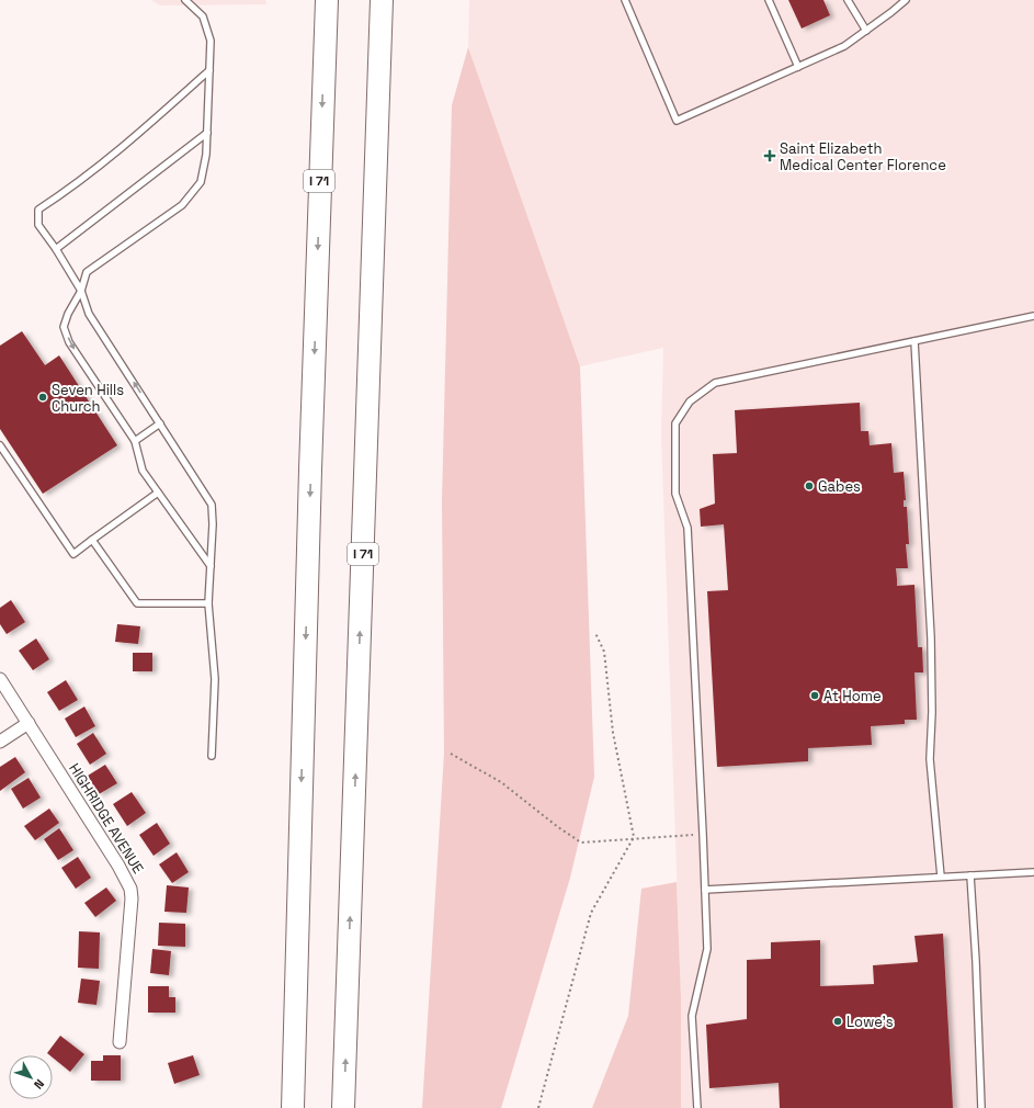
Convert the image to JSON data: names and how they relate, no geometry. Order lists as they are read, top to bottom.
{
  "streets": {
    "highway": ["I 71"],
    "street": ["HIGHRIDGE AVENUE"]
  },
  "places": {
    "health": ["Saint Elizabeth Medical Center Florence"],
    "other": [
      "Seven Hills Church",
      "Gabes",
      "At Home",
      "Lowe's"
    ]
  },
  "north": "bottom right"
}
